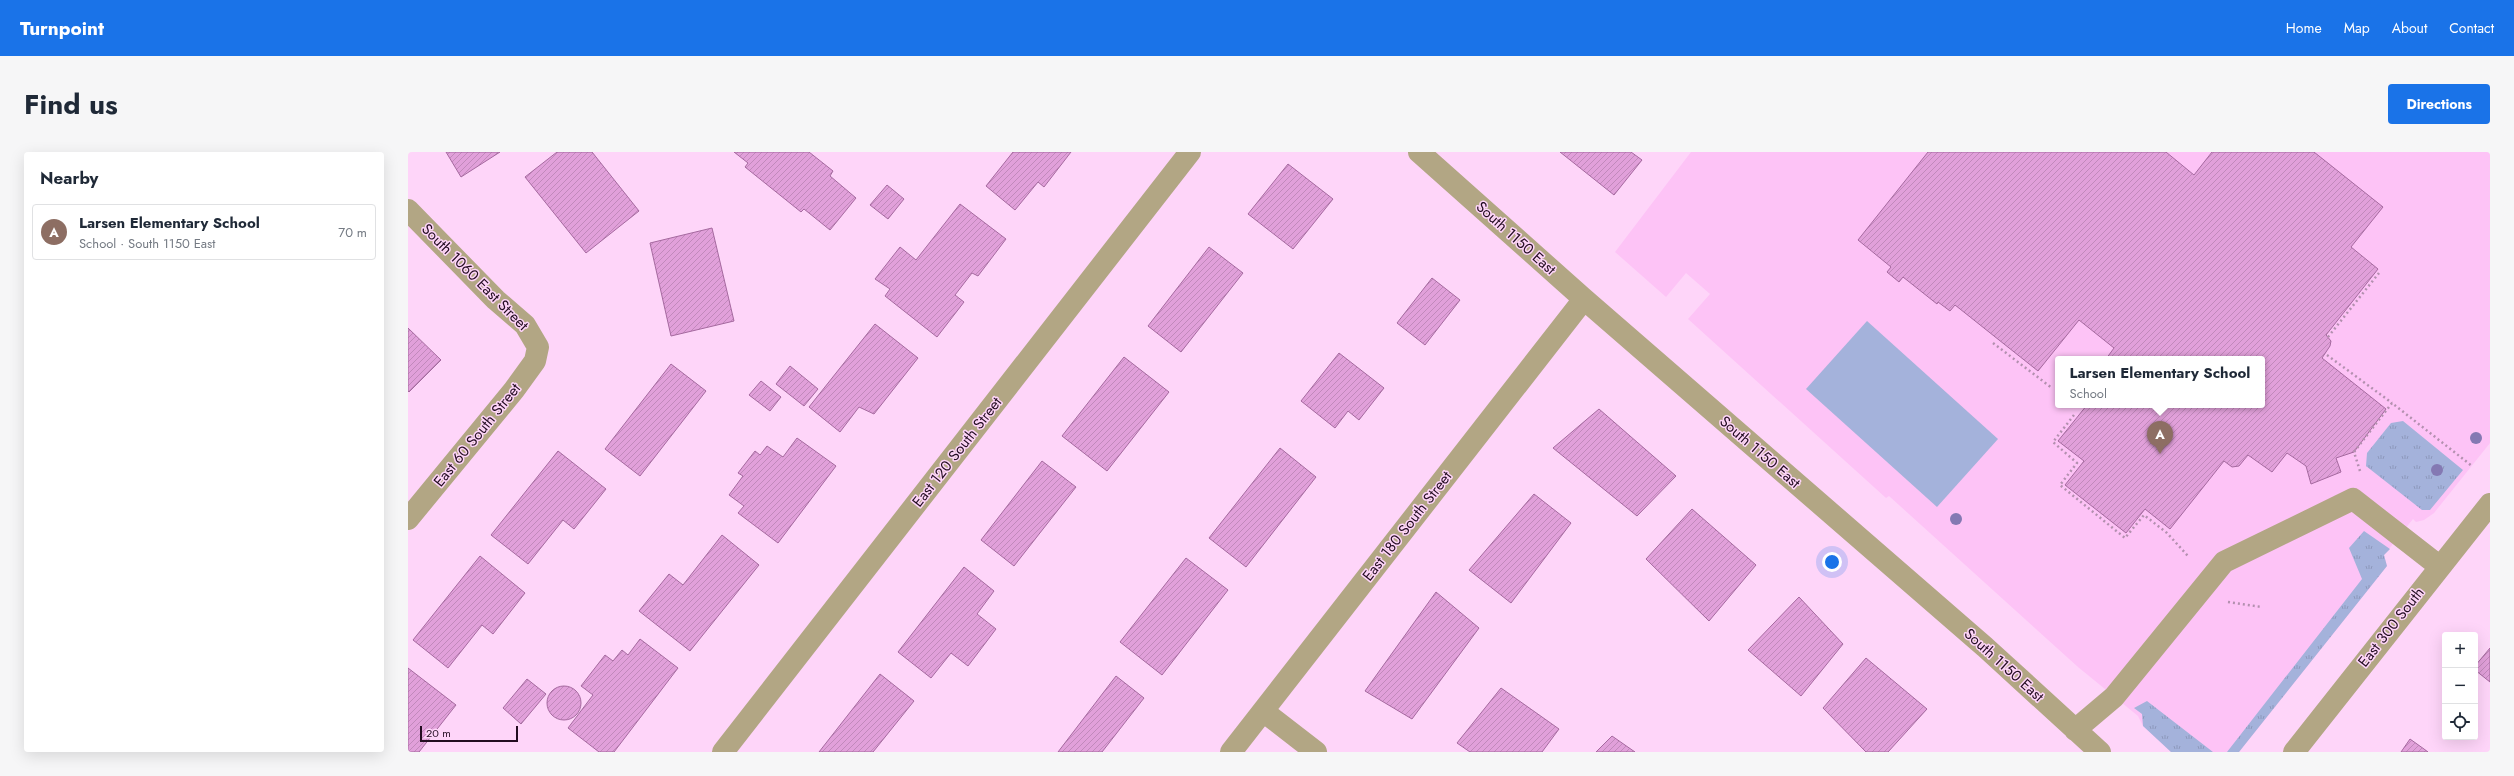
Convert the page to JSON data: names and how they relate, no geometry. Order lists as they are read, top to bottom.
{
  "streets": {
    "street": [
      "South 1150 East",
      "South 1060 East Street",
      "East 60 South Street",
      "East 120 South Street",
      "East 180 South Street",
      "East 300 South"
    ]
  },
  "crossings": [
    ["South 1150 East", "East 180 South Street"],
    ["South 1060 East Street", "East 60 South Street"]
  ],
  "scale_bar": "20 m",
  "page": {
    "header": "Turnpoint",
    "nav": [
      "Home",
      "Map",
      "About",
      "Contact"
    ],
    "title": "Find us",
    "buttons": "Directions",
    "heading": "Nearby",
    "list": [
      {
        "mark": "A",
        "name": "Larsen Elementary School",
        "note": "School · South 1150 East",
        "value": "70 m"
      }
    ],
    "popup": ["Larsen Elementary School", "School"],
    "pins": "A",
    "map_buttons": ["+", "−"],
    "scale": "20 m"
  }
}
